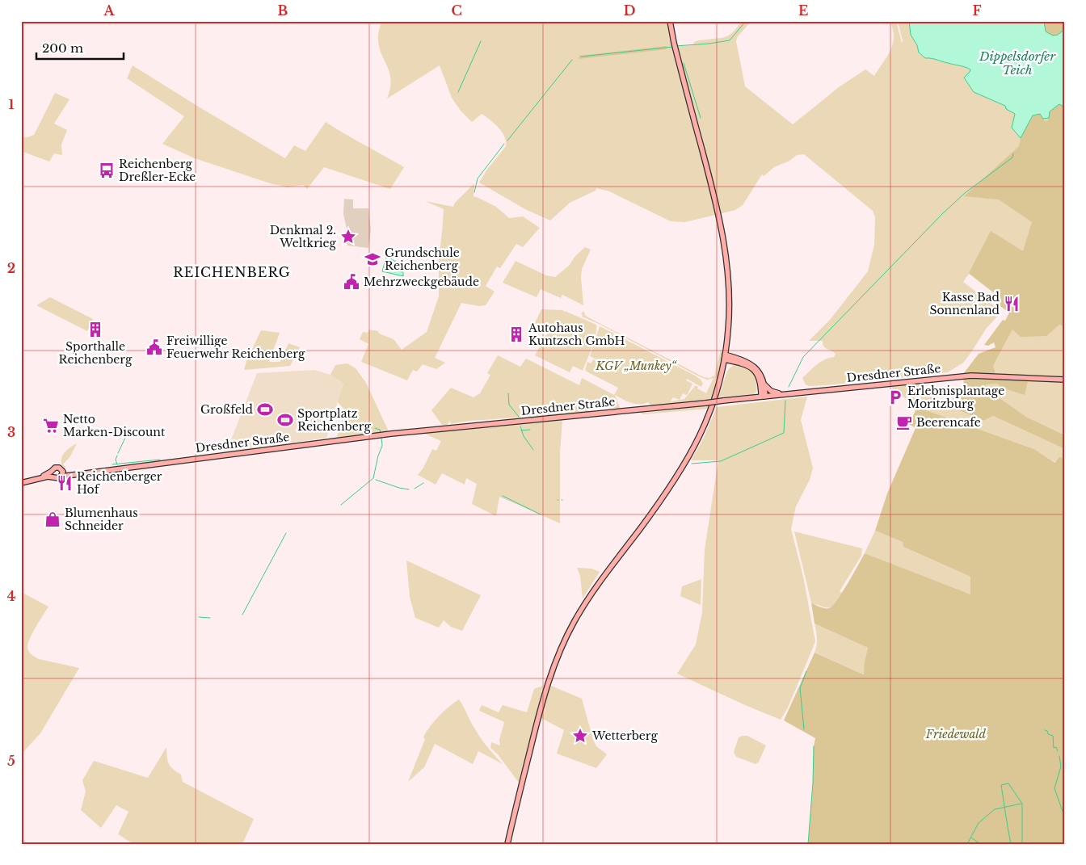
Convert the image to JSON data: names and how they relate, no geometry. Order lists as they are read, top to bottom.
{
  "streets": {
    "main road": ["Dresdner Straße"]
  },
  "districts": ["REICHENBERG"],
  "water": ["Dippelsdorfer Teich"],
  "parks": ["KGV „Munkey“", "Friedewald"],
  "places": {
    "bus stop": ["Reichenberg Dreßler-Ecke"],
    "place": ["Denkmal 2. Weltkrieg", "Wetterberg"],
    "school or university": ["Grundschule Reichenberg"],
    "public building": ["Mehrzweckgebäude", "Freiwillige Feuerwehr Reichenberg"],
    "restaurant": ["Kasse Bad Sonnenland", "Reichenberger Hof"],
    "building": ["Sporthalle Reichenberg", "Autohaus Kuntzsch GmbH"],
    "parking": ["Erlebnisplantage Moritzburg"],
    "sports": ["Großfeld", "Sportplatz Reichenberg"],
    "cafe": ["Beerencafe"],
    "supermarket": ["Netto Marken-Discount"],
    "shop": ["Blumenhaus Schneider"]
  },
  "scale_bar": "200 m",
  "grid": {
    "columns": [
      "A",
      "B",
      "C",
      "D",
      "E",
      "F"
    ],
    "rows": [
      "1",
      "2",
      "3",
      "4",
      "5"
    ]
  }
}
